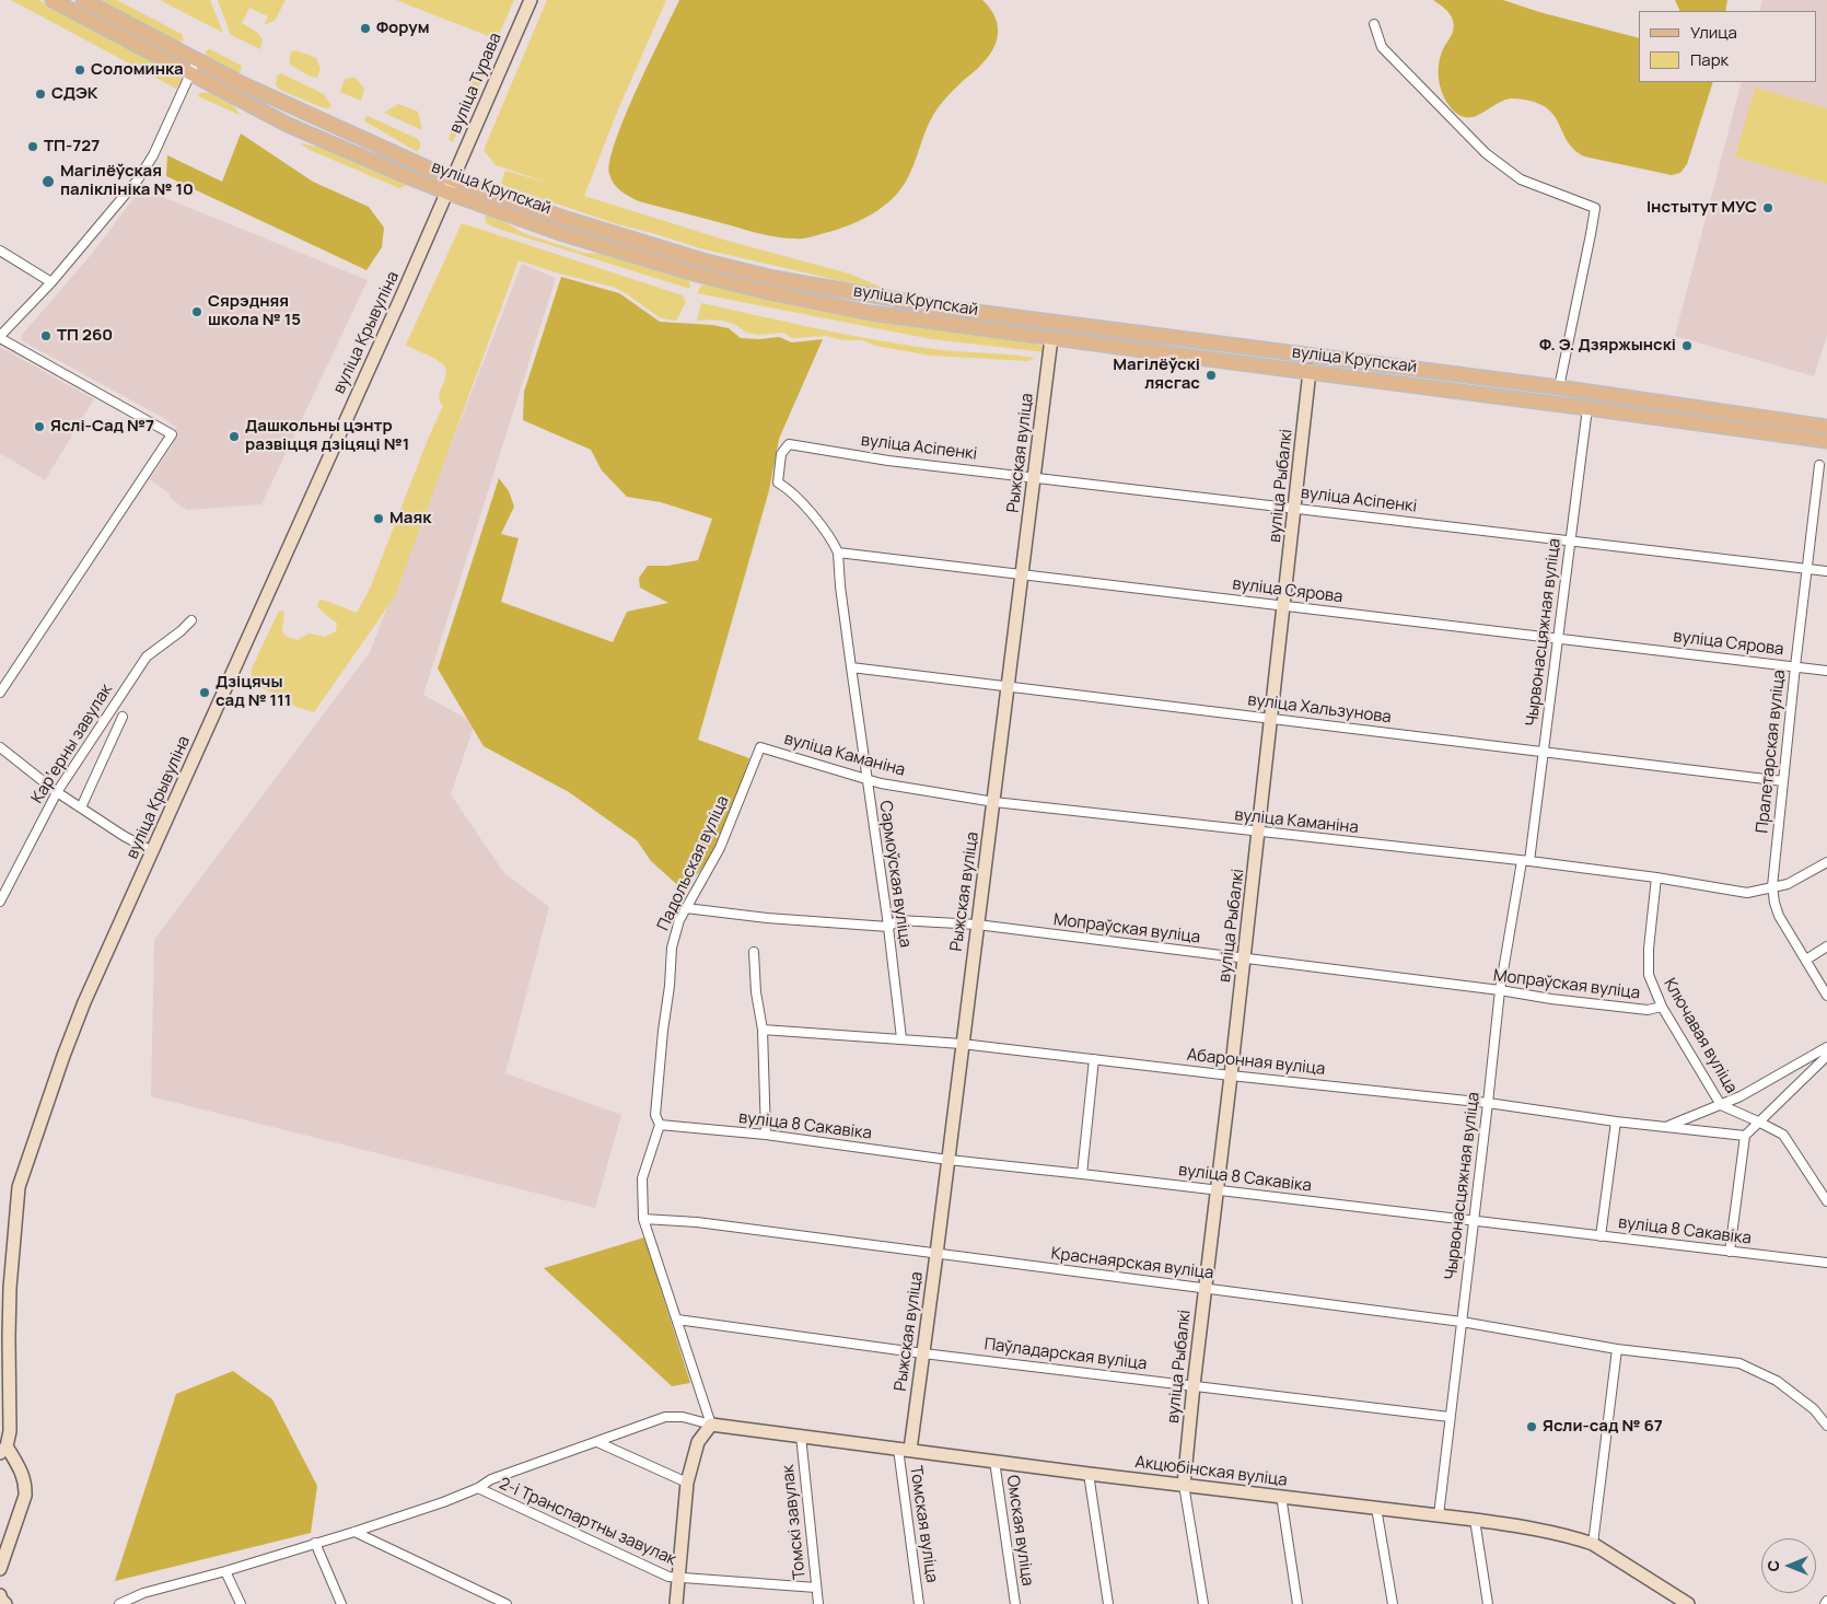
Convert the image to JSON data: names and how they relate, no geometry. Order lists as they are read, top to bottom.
{
  "streets": {
    "main road": ["вуліца Крупскай"],
    "street": [
      "вуліца Турава",
      "вуліца Крывуліна",
      "вуліца Асіпенкі",
      "Рыжская вуліца",
      "вуліца Рыбалкі",
      "вуліца Сярова",
      "Чырвонасцяжная вуліца",
      "вуліца Хальзунова",
      "Карʼерны завулак",
      "Пралетарская вуліца",
      "вуліца Каманіна",
      "Падольская вуліца",
      "Сармоўская вуліца",
      "Мопраўская вуліца",
      "Ключавая вуліца",
      "Абаронная вуліца",
      "вуліца 8 Сакавіка",
      "Краснаярская вуліца",
      "Паўладарская вуліца",
      "Акцюбінская вуліца",
      "2-і Транспартны завулак",
      "Томскі завулак",
      "Томская вуліца",
      "Омская вуліца"
    ]
  },
  "crossings": [
    ["вуліца Турава", "вуліца Крупскай"],
    ["вуліца Турава", "вуліца Крывуліна"],
    ["вуліца Крупскай", "вуліца Крывуліна"],
    ["вуліца Крупскай", "Рыжская вуліца"],
    ["вуліца Крупскай", "вуліца Рыбалкі"],
    ["вуліца Крупскай", "Чырвонасцяжная вуліца"],
    ["вуліца Асіпенкі", "Рыжская вуліца"],
    ["вуліца Асіпенкі", "вуліца Рыбалкі"],
    ["вуліца Асіпенкі", "вуліца Сярова"],
    ["вуліца Асіпенкі", "Чырвонасцяжная вуліца"],
    ["вуліца Асіпенкі", "Пралетарская вуліца"],
    ["вуліца Асіпенкі", "Сармоўская вуліца"],
    ["Рыжская вуліца", "вуліца Сярова"],
    ["Рыжская вуліца", "вуліца Хальзунова"],
    ["Рыжская вуліца", "вуліца Каманіна"],
    ["Рыжская вуліца", "Мопраўская вуліца"],
    ["Рыжская вуліца", "Абаронная вуліца"],
    ["Рыжская вуліца", "вуліца 8 Сакавіка"],
    ["Рыжская вуліца", "Краснаярская вуліца"],
    ["Рыжская вуліца", "Паўладарская вуліца"],
    ["Рыжская вуліца", "Акцюбінская вуліца"],
    ["Рыжская вуліца", "Томская вуліца"],
    ["вуліца Рыбалкі", "вуліца Сярова"],
    ["вуліца Рыбалкі", "вуліца Хальзунова"],
    ["вуліца Рыбалкі", "вуліца Каманіна"],
    ["вуліца Рыбалкі", "Мопраўская вуліца"],
    ["вуліца Рыбалкі", "Абаронная вуліца"],
    ["вуліца Рыбалкі", "вуліца 8 Сакавіка"],
    ["вуліца Рыбалкі", "Краснаярская вуліца"],
    ["вуліца Рыбалкі", "Паўладарская вуліца"],
    ["вуліца Рыбалкі", "Акцюбінская вуліца"],
    ["вуліца Сярова", "Чырвонасцяжная вуліца"],
    ["вуліца Сярова", "Пралетарская вуліца"],
    ["вуліца Сярова", "Сармоўская вуліца"],
    ["Чырвонасцяжная вуліца", "вуліца Хальзунова"],
    ["Чырвонасцяжная вуліца", "вуліца Каманіна"],
    ["Чырвонасцяжная вуліца", "Мопраўская вуліца"],
    ["Чырвонасцяжная вуліца", "Абаронная вуліца"],
    ["Чырвонасцяжная вуліца", "вуліца 8 Сакавіка"],
    ["Чырвонасцяжная вуліца", "Краснаярская вуліца"],
    ["Чырвонасцяжная вуліца", "Паўладарская вуліца"],
    ["Чырвонасцяжная вуліца", "Акцюбінская вуліца"],
    ["вуліца Хальзунова", "Пралетарская вуліца"],
    ["вуліца Хальзунова", "Сармоўская вуліца"],
    ["Пралетарская вуліца", "вуліца Каманіна"],
    ["вуліца Каманіна", "Падольская вуліца"],
    ["вуліца Каманіна", "Сармоўская вуліца"],
    ["вуліца Каманіна", "Ключавая вуліца"],
    ["Падольская вуліца", "Мопраўская вуліца"],
    ["Падольская вуліца", "вуліца 8 Сакавіка"],
    ["Сармоўская вуліца", "Мопраўская вуліца"],
    ["Сармоўская вуліца", "Абаронная вуліца"],
    ["Мопраўская вуліца", "Ключавая вуліца"],
    ["Акцюбінская вуліца", "Томскі завулак"],
    ["Акцюбінская вуліца", "Томская вуліца"],
    ["Акцюбінская вуліца", "Омская вуліца"],
    ["2-і Транспартны завулак", "Томскі завулак"]
  ],
  "places": [
    "Форум",
    "Соломинка",
    "СДЭК",
    "ТП-727",
    "Магілёўская паліклініка № 10",
    "Інстытут МУС",
    "Сярэдняя школа № 15",
    "ТП 260",
    "Ф. Э. Дзяржынскі",
    "Магілёўскі лясгас",
    "Яслі-Сад №7",
    "Дашкольны цэнтр развіцця дзіцяці №1",
    "Маяк",
    "Дзіцячы сад № 111",
    "Ясли-сад № 67"
  ],
  "legend": ["Улица", "Парк"],
  "north": "left"
}
